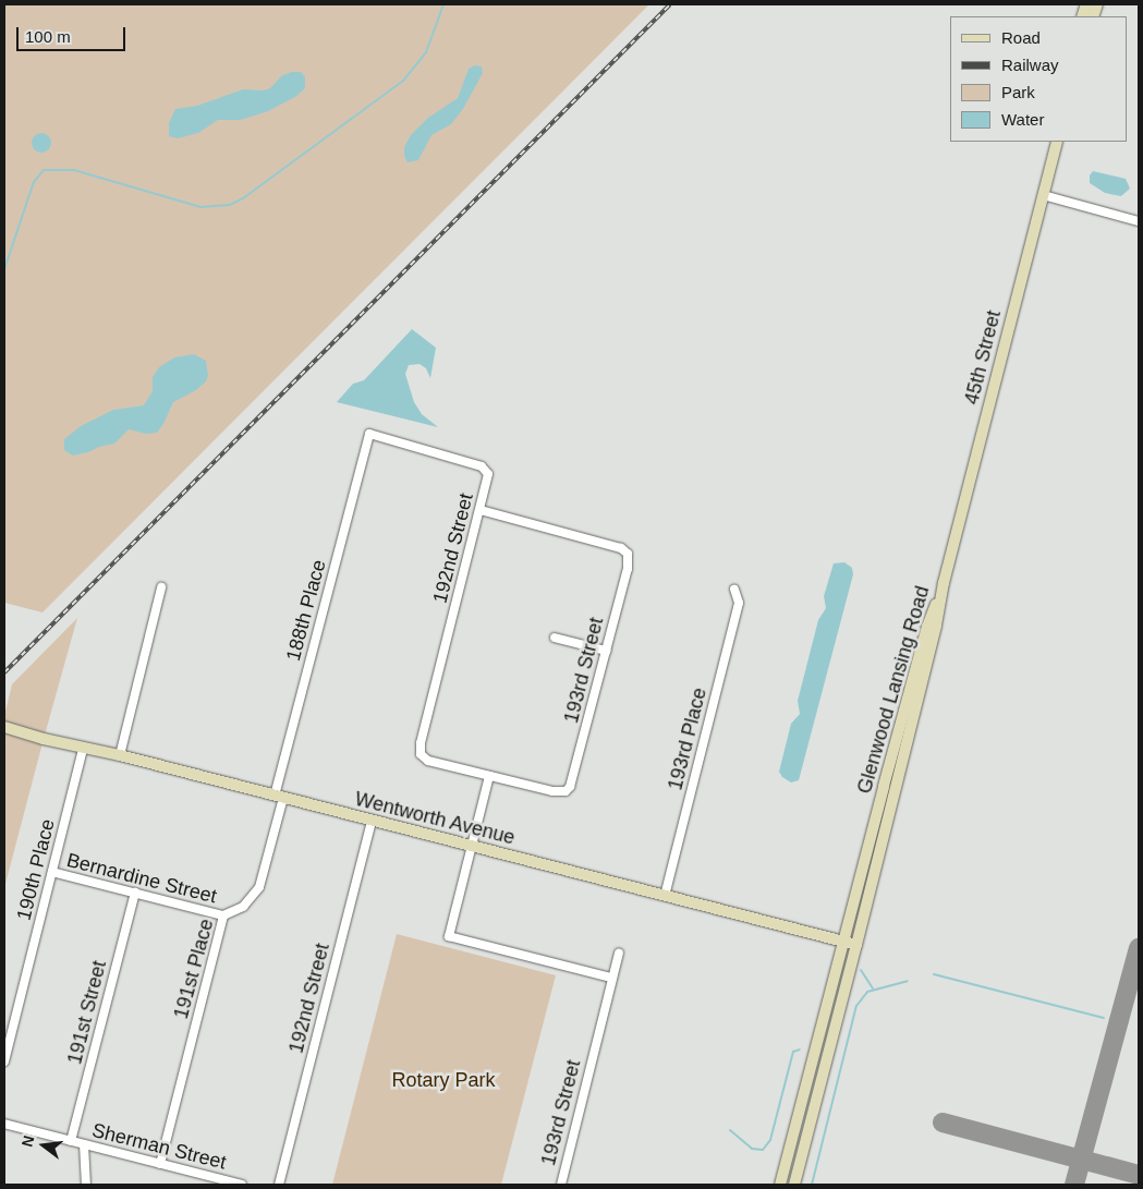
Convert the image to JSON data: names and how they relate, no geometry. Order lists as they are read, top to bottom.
{
  "streets": {
    "main road": ["45th Street", "Glenwood Lansing Road", "Wentworth Avenue"],
    "street": [
      "192nd Street",
      "188th Place",
      "193rd Street",
      "193rd Place",
      "190th Place",
      "Bernardine Street",
      "191st Place",
      "191st Street",
      "Sherman Street"
    ]
  },
  "crossings": [
    ["45th Street", "Glenwood Lansing Road"],
    ["192nd Street", "188th Place"],
    ["192nd Street", "193rd Street"],
    ["192nd Street", "Wentworth Avenue"],
    ["188th Place", "Wentworth Avenue"],
    ["188th Place", "191st Place"],
    ["Glenwood Lansing Road", "Wentworth Avenue"],
    ["193rd Place", "Wentworth Avenue"],
    ["Wentworth Avenue", "190th Place"],
    ["Wentworth Avenue", "191st Place"],
    ["190th Place", "Bernardine Street"],
    ["Bernardine Street", "191st Place"],
    ["Bernardine Street", "191st Street"],
    ["191st Place", "Sherman Street"],
    ["191st Street", "Sherman Street"]
  ],
  "parks": ["Rotary Park"],
  "legend": [
    "Road",
    "Railway",
    "Park",
    "Water"
  ],
  "scale_bar": "100 m",
  "north": "left"
}
